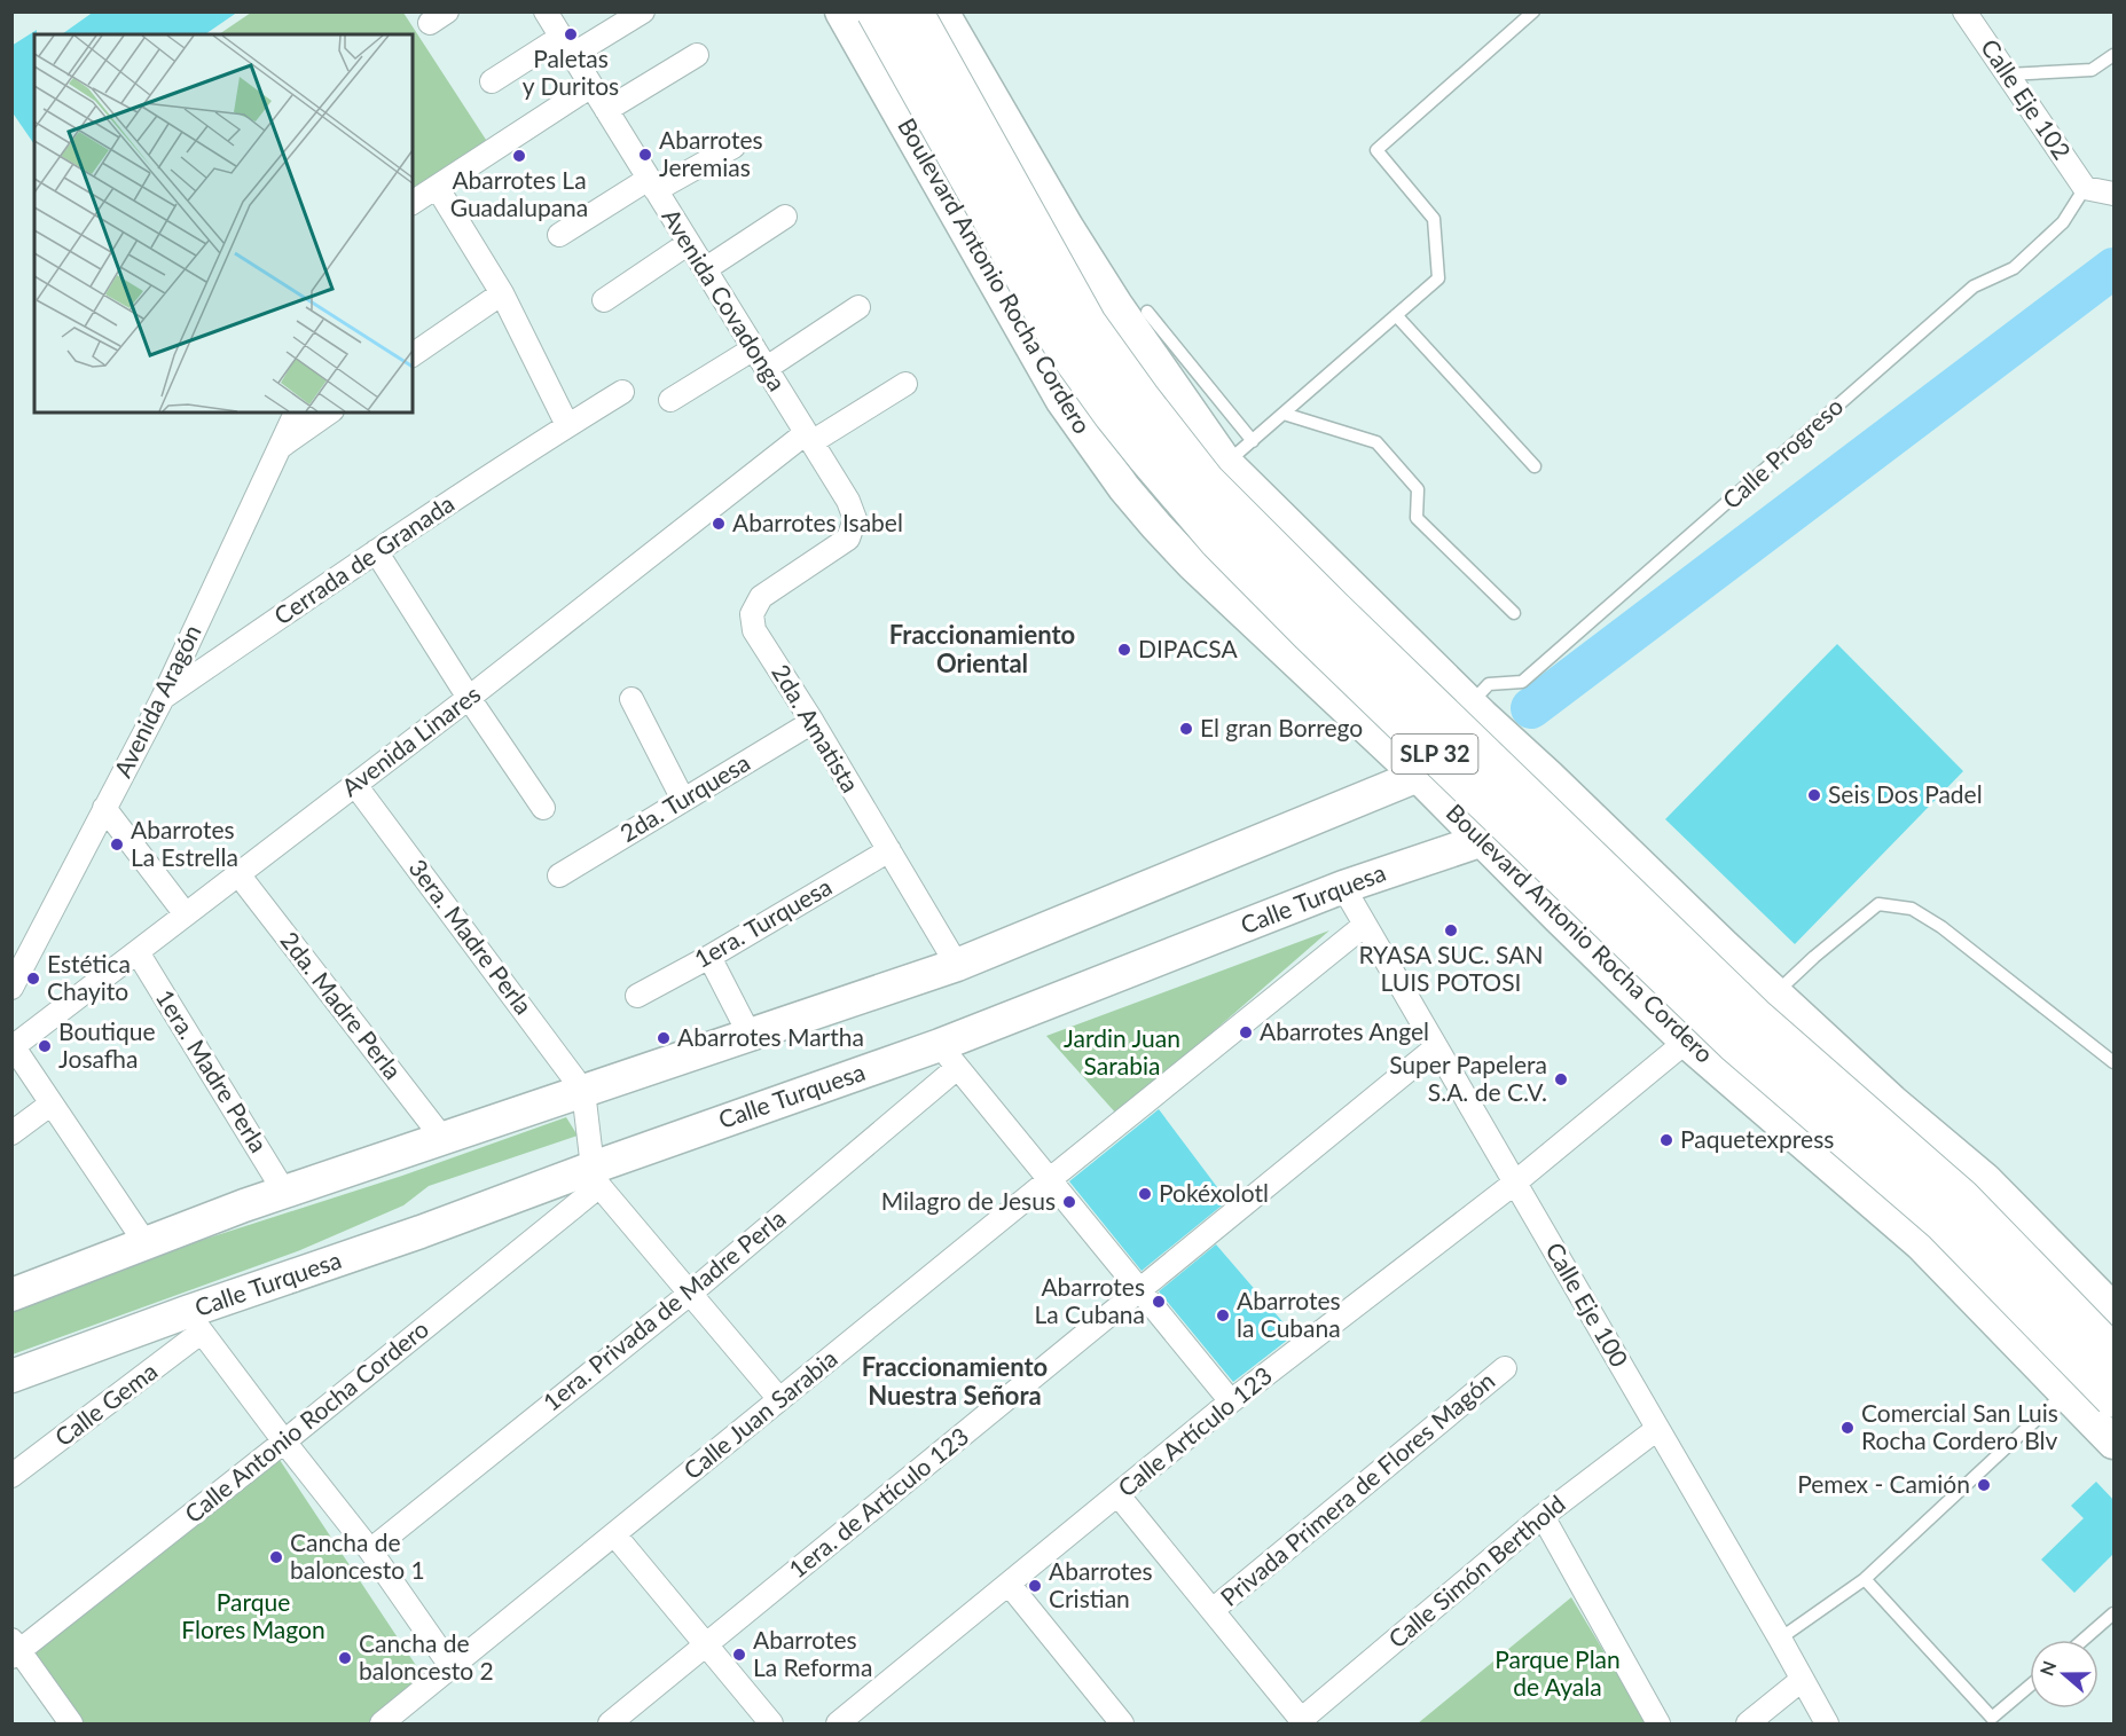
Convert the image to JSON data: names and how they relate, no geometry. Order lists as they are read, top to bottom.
{
  "streets": {
    "highway": ["Boulevard Antonio Rocha Cordero", "SLP 32"],
    "main road": ["Calle Turquesa"],
    "street": [
      "Calle Eje 102",
      "Avenida Covadonga",
      "Cerrada de Granada",
      "Avenida Aragón",
      "2da. Amatista",
      "Avenida Linares",
      "2da. Turquesa",
      "1era. Turquesa",
      "3era. Madre Perla",
      "2da. Madre Perla",
      "1era. Madre Perla",
      "Calle Eje 100",
      "1era. Privada de Madre Perla",
      "Calle Gema",
      "Calle Juan Sarabia",
      "Calle Antonio Rocha Cordero",
      "Calle Artículo 123",
      "Privada Primera de Flores Magón",
      "1era. de Artículo 123",
      "Calle Simón Berthold"
    ],
    "lane": ["Calle Progreso"]
  },
  "crossings": [
    ["Calle Eje 102", "Calle Progreso"],
    ["Boulevard Antonio Rocha Cordero", "Calle Turquesa"],
    ["Boulevard Antonio Rocha Cordero", "Calle Artículo 123"],
    ["Avenida Covadonga", "2da. Amatista"],
    ["Avenida Covadonga", "Avenida Linares"],
    ["Calle Progreso", "SLP 32"],
    ["Cerrada de Granada", "Avenida Aragón"],
    ["2da. Amatista", "2da. Turquesa"],
    ["2da. Amatista", "1era. Turquesa"],
    ["Avenida Linares", "3era. Madre Perla"],
    ["Avenida Linares", "2da. Madre Perla"],
    ["Avenida Linares", "1era. Madre Perla"],
    ["SLP 32", "Calle Turquesa"],
    ["Calle Turquesa", "Calle Eje 100"],
    ["Calle Turquesa", "1era. Privada de Madre Perla"],
    ["Calle Turquesa", "Calle Gema"],
    ["Calle Turquesa", "Calle Antonio Rocha Cordero"],
    ["Calle Eje 100", "Calle Juan Sarabia"],
    ["Calle Eje 100", "Calle Artículo 123"],
    ["Calle Eje 100", "1era. de Artículo 123"],
    ["Calle Eje 100", "Calle Simón Berthold"]
  ],
  "districts": ["Fraccionamiento Oriental", "Fraccionamiento Nuestra Señora"],
  "parks": ["Jardin Juan Sarabia", "Parque Flores Magon", "Parque Plan de Ayala"],
  "places": [
    "Paletas y Duritos",
    "Abarrotes Jeremias",
    "Abarrotes La Guadalupana",
    "Abarrotes Isabel",
    "DIPACSA",
    "El gran Borrego",
    "Seis Dos Padel",
    "Abarrotes La Estrella",
    "RYASA SUC. SAN LUIS POTOSI",
    "Estética Chayito",
    "Abarrotes Angel",
    "Abarrotes Martha",
    "Boutique Josafha",
    "Super Papelera S.A. de C.V.",
    "Paquetexpress",
    "Pokéxolotl",
    "Milagro de Jesus",
    "Abarrotes La Cubana",
    "Abarrotes la Cubana",
    "Comercial San Luis Rocha Cordero Blv",
    "Pemex - Camión",
    "Cancha de baloncesto 1",
    "Abarrotes Cristian",
    "Abarrotes La Reforma",
    "Cancha de baloncesto 2"
  ],
  "north": "left"
}
